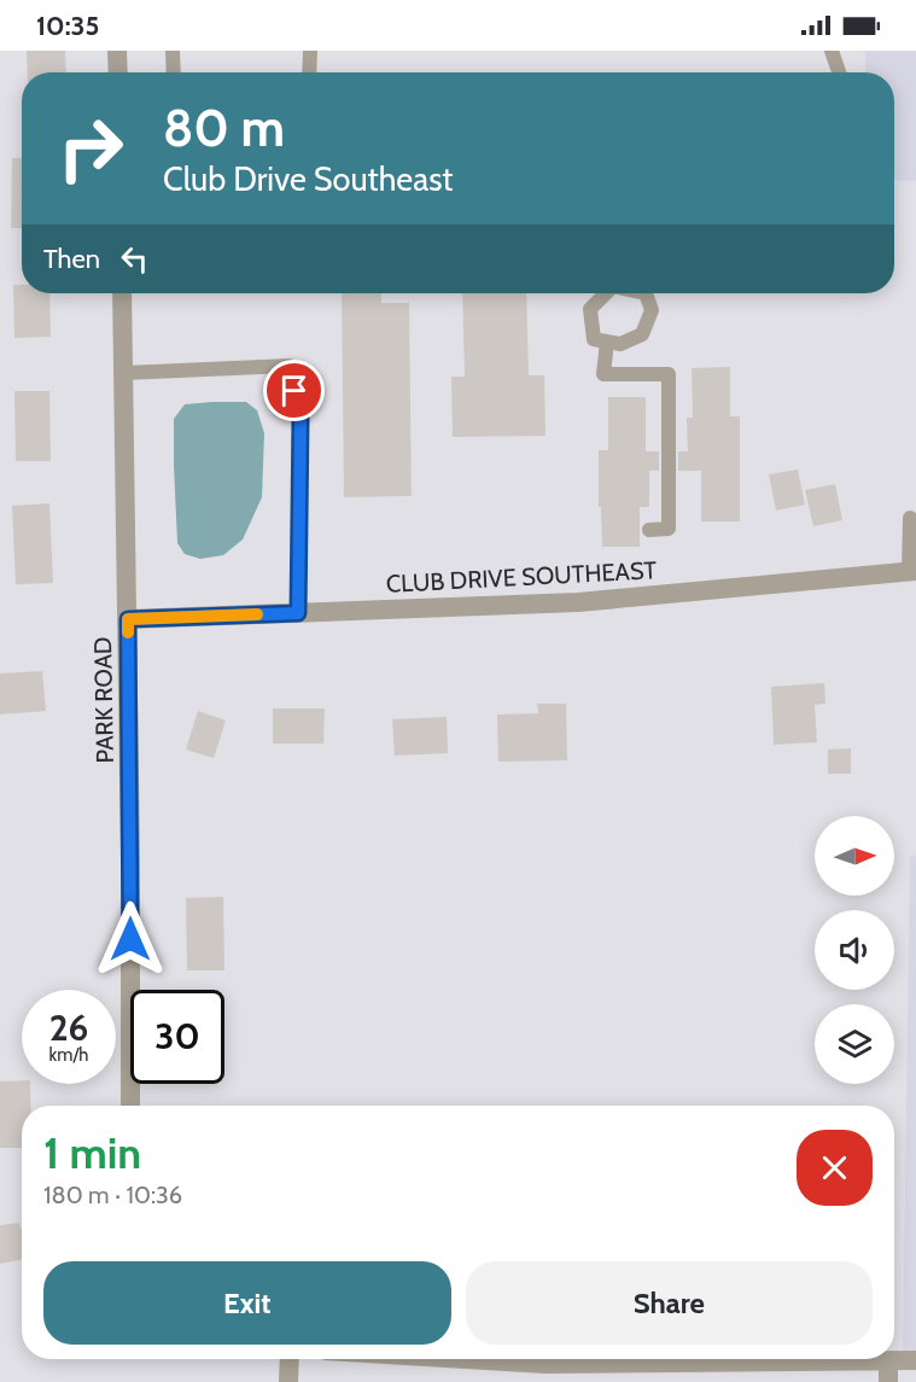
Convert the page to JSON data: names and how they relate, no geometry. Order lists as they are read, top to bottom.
{
  "streets": {
    "street": ["CLUB DRIVE SOUTHEAST", "PARK ROAD"]
  },
  "crossings": [
    ["CLUB DRIVE SOUTHEAST", "PARK ROAD"]
  ],
  "north": "right",
  "page": {
    "status": "10:35",
    "turn": ["80 m", "Club Drive Southeast"],
    "then": "Then",
    "speed": "26 km/h",
    "limit": "30",
    "heading": ["1 min", "180 m · 10:36"],
    "buttons": ["Exit", "Share"]
  }
}
